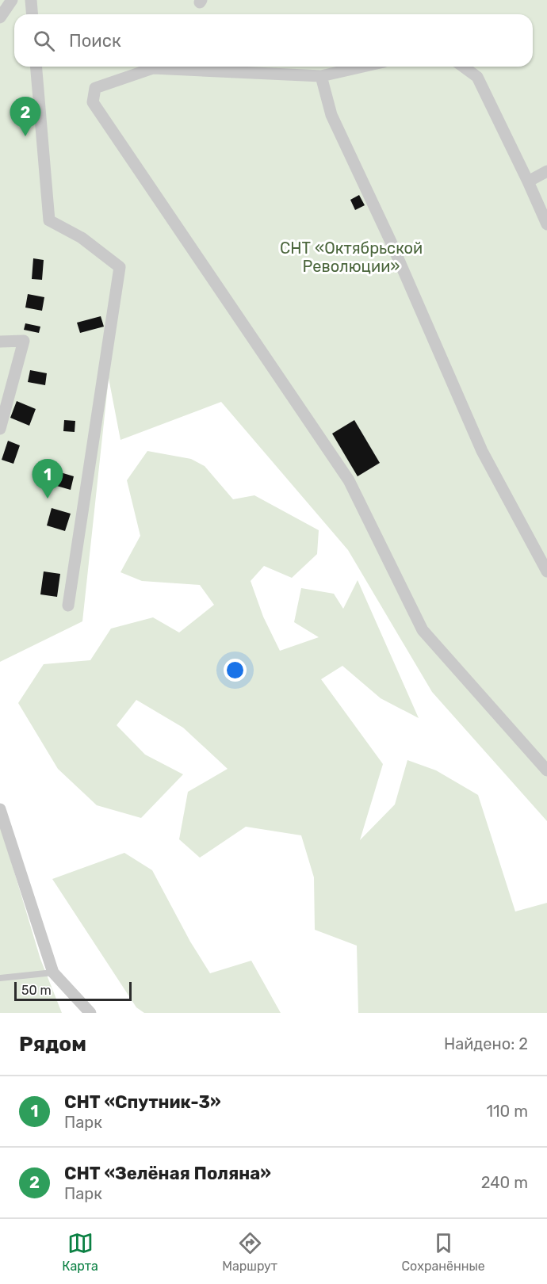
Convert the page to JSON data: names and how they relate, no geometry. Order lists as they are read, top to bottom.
{
  "parks": ["СНТ «Октябрьской Революции»"],
  "scale_bar": "50 m",
  "page": {
    "search": "Поиск",
    "pins": ["2", "1"],
    "scale": "50 m",
    "heading": ["Рядом", "Найдено: 2"],
    "list": [
      {
        "mark": "1",
        "name": "СНТ «Спутник-3»",
        "note": "Парк",
        "value": "110 m"
      },
      {
        "mark": "2",
        "name": "СНТ «Зелёная Поляна»",
        "note": "Парк",
        "value": "240 m"
      }
    ],
    "nav": ["Карта", "Маршрут", "Сохранённые"]
  }
}
